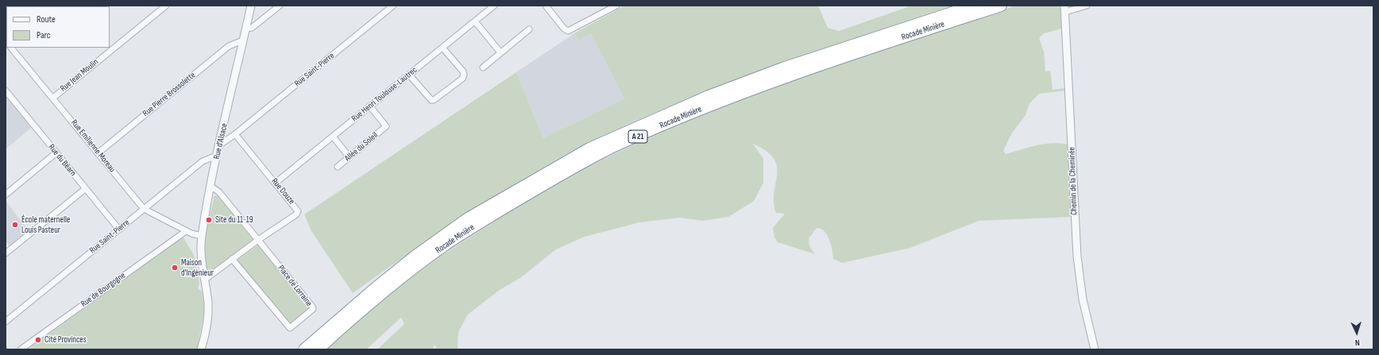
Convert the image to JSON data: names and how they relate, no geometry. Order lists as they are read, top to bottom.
{
  "streets": {
    "highway": ["Rocade Minière", "A 21"],
    "street": [
      "Rue Saint-Pierre",
      "Rue Jean Moulin",
      "Rue Pierre Brossolette",
      "Rue Henri Toulouse-Lautrec",
      "Rue d'Alsace",
      "Rue Emilienne Moreau",
      "Allée du Soleil",
      "Rue du Béarn",
      "Chemin de la Cheminée",
      "Rue Douze",
      "Place de Lorraine",
      "Rue de Bourgogne"
    ]
  },
  "crossings": [
    ["Rue Saint-Pierre", "Rue d'Alsace"],
    ["Rue Saint-Pierre", "Rue Emilienne Moreau"],
    ["Rue Saint-Pierre", "Rue du Béarn"],
    ["Rue Saint-Pierre", "Rue Douze"],
    ["Rue Jean Moulin", "Rue Emilienne Moreau"],
    ["Rue Pierre Brossolette", "Rue d'Alsace"],
    ["Rue Pierre Brossolette", "Rue Emilienne Moreau"],
    ["Rue Henri Toulouse-Lautrec", "Allée du Soleil"],
    ["Rue Henri Toulouse-Lautrec", "Rue Douze"],
    ["Rue d'Alsace", "Rue Emilienne Moreau"],
    ["Rue d'Alsace", "Place de Lorraine"],
    ["Rue Emilienne Moreau", "Rue de Bourgogne"],
    ["Rue Douze", "Place de Lorraine"]
  ],
  "places": [
    "Site du 11-19",
    "École maternelle Louis Pasteur",
    "Maison d'Ingénieur",
    "Cité Provinces"
  ],
  "legend": ["Route", "Parc"],
  "north": "bottom"
}
